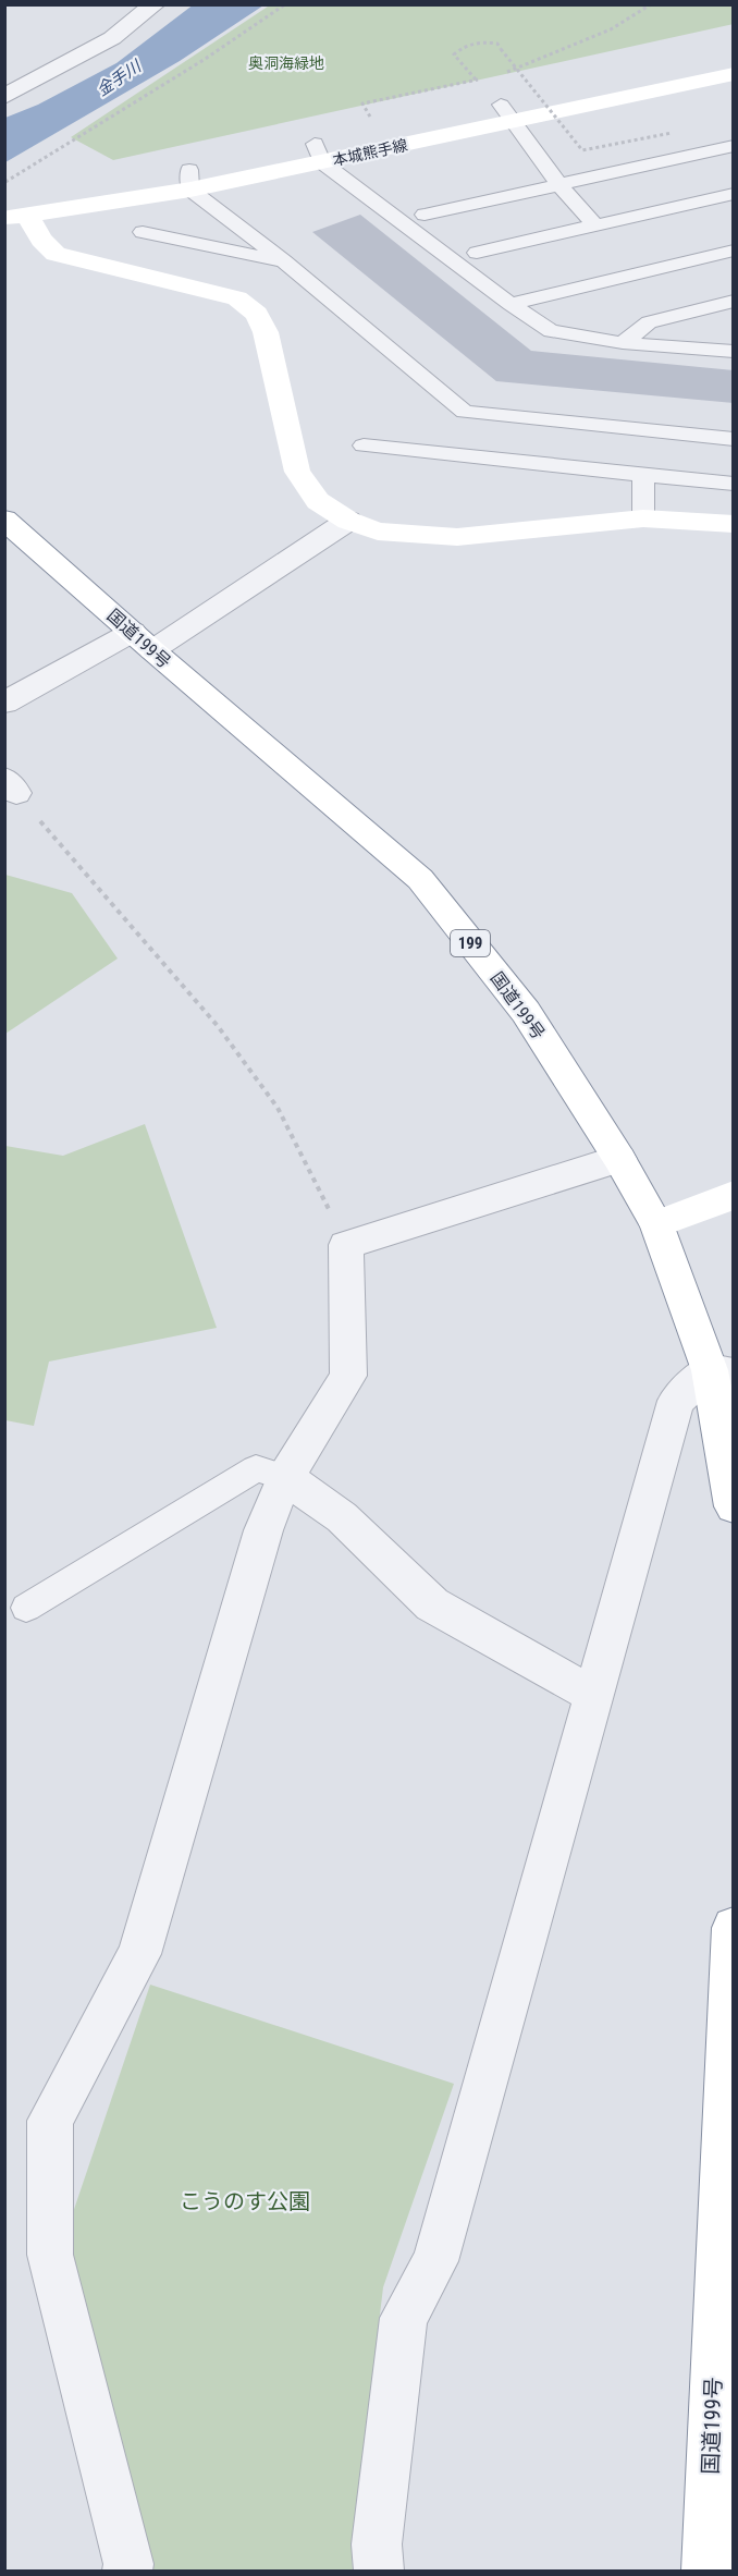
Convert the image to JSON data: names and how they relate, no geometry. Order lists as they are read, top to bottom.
{
  "streets": {
    "main road": ["本城熊手線", "国道199号", "199"]
  },
  "water": ["金手川"],
  "parks": ["奥洞海緑地", "こうのす公園"]
}
